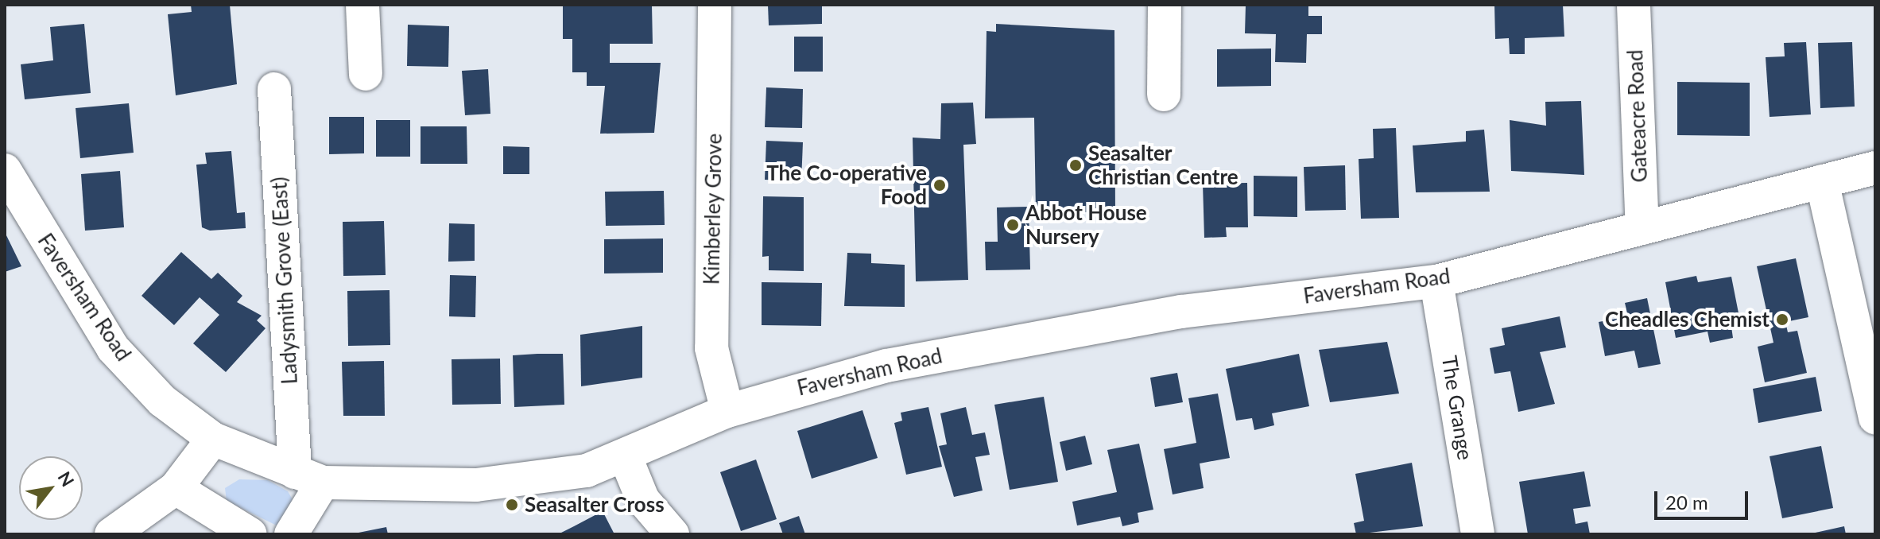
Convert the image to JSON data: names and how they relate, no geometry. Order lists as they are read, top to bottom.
{
  "streets": {
    "street": [
      "Gateacre Road",
      "Kimberley Grove",
      "Ladysmith Grove (East)",
      "Faversham Road",
      "The Grange"
    ]
  },
  "crossings": [
    ["Gateacre Road", "Faversham Road"],
    ["Kimberley Grove", "Faversham Road"],
    ["Ladysmith Grove (East)", "Faversham Road"],
    ["Faversham Road", "The Grange"]
  ],
  "places": [
    "Seasalter Christian Centre",
    "The Co-operative Food",
    "Abbot House Nursery",
    "Cheadles Chemist",
    "Seasalter Cross"
  ],
  "scale_bar": "20 m",
  "north": "top right"
}
